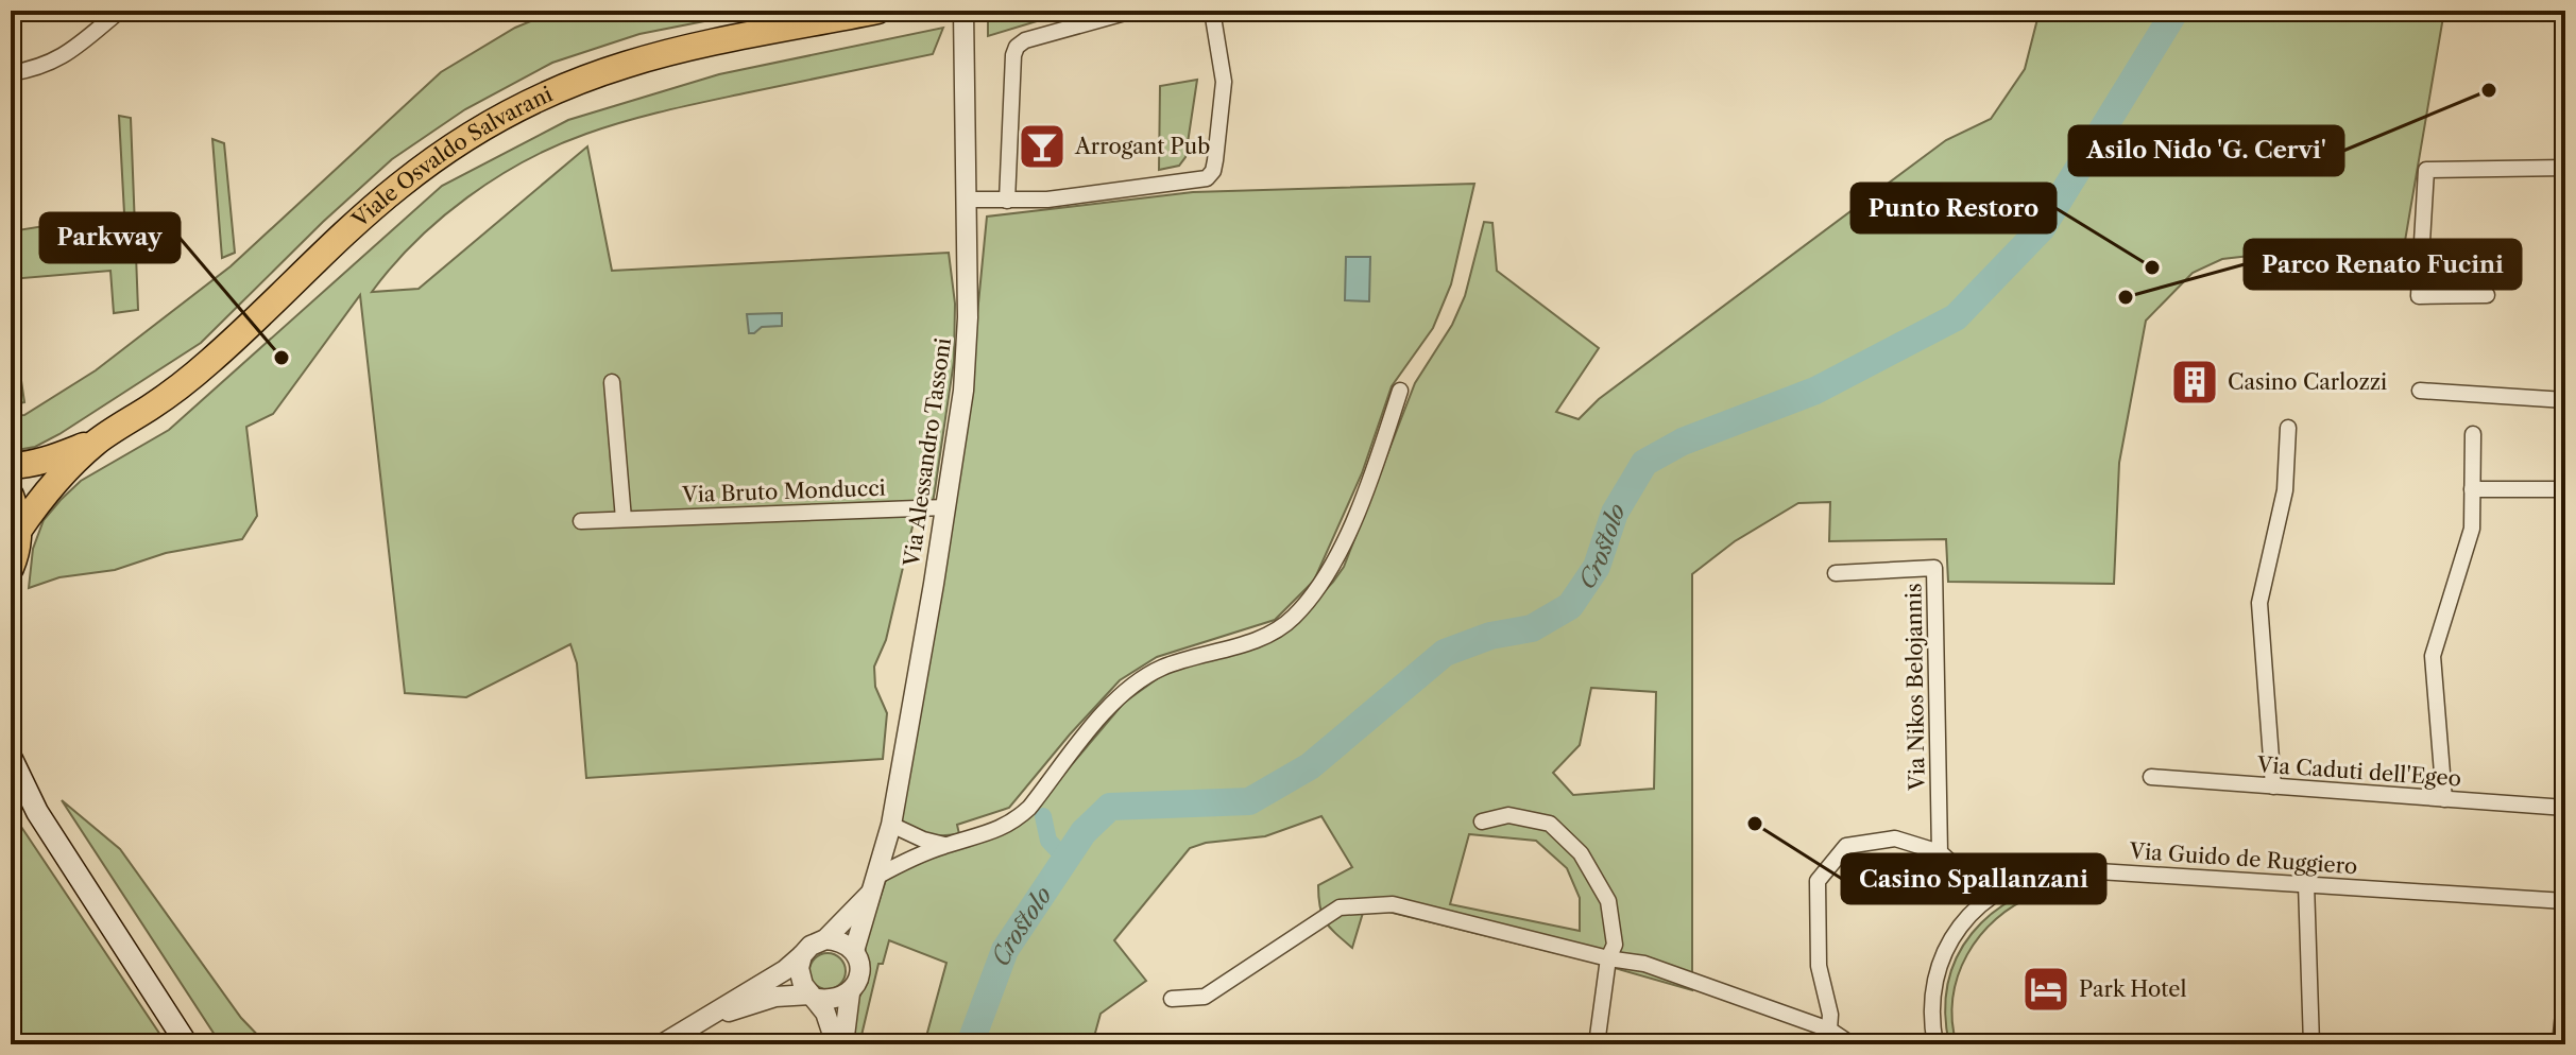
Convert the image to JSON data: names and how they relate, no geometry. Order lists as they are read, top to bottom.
{
  "streets": {
    "main road": ["Viale Osvaldo Salvarani"],
    "street": [
      "Via Alessandro Tassoni",
      "Via Bruto Monducci",
      "Via Nikos Belojannis",
      "Via Caduti dell'Egeo",
      "Via Guido de Ruggiero"
    ]
  },
  "crossings": [
    ["Via Alessandro Tassoni", "Via Bruto Monducci"]
  ],
  "water": ["Crostolo"],
  "places": {
    "other": [
      "Asilo Nido 'G. Cervi'",
      "Punto Restoro",
      "Parco Renato Fucini",
      "Parkway",
      "Casino Spallanzani"
    ],
    "bar": ["Arrogant Pub"],
    "building": ["Casino Carlozzi"],
    "hotel": ["Park Hotel"]
  }
}
